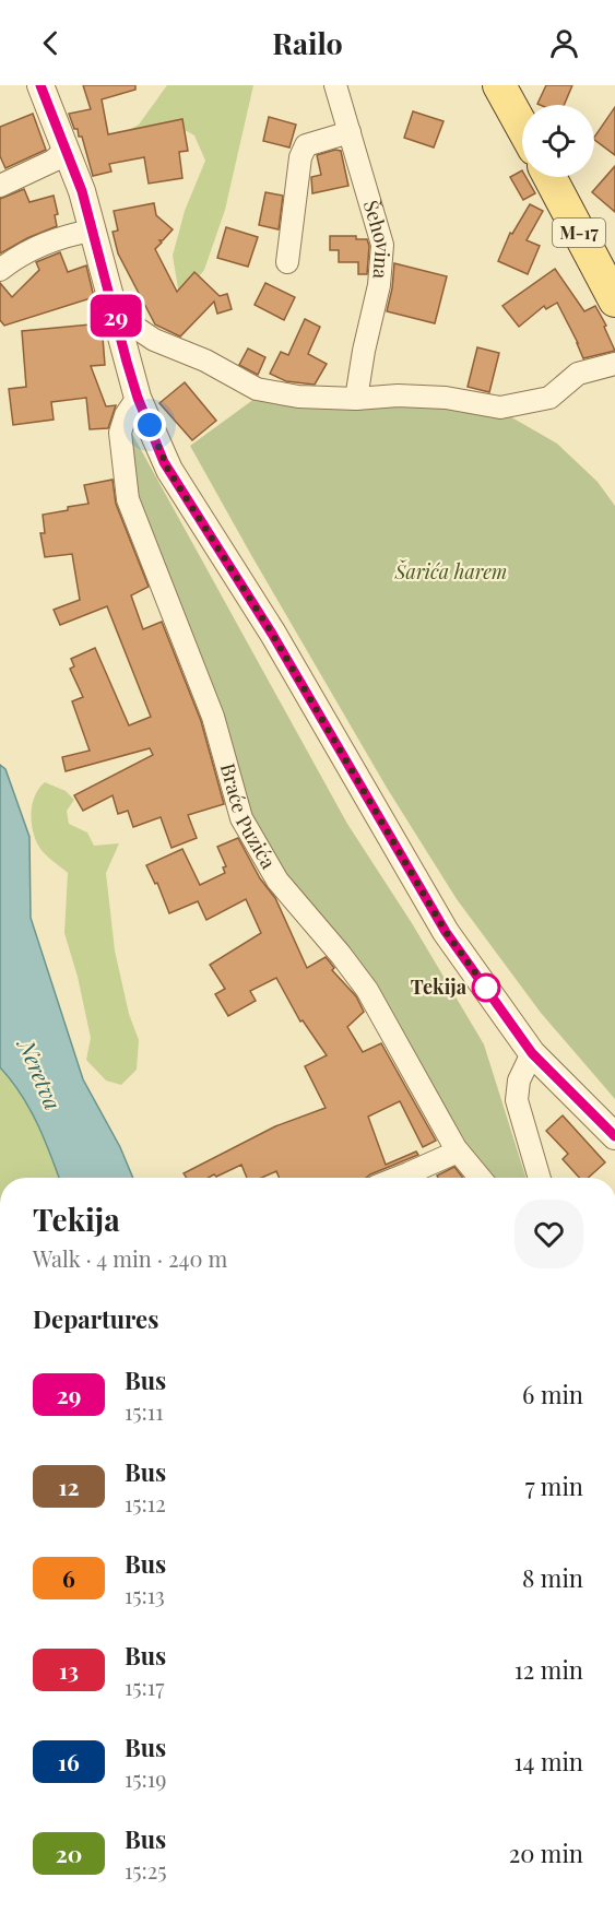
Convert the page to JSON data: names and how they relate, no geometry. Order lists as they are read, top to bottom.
{
  "streets": {
    "main road": ["M-17"],
    "street": ["Šehovina", "Braće Puzića"]
  },
  "water": ["Neretva"],
  "parks": ["Šarića harem"],
  "places": ["Tekija"],
  "lines": ["bus line 29"],
  "page": {
    "header": "Railo",
    "on_map": "29",
    "heading": [
      ["Tekija", "Walk · 4 min · 240 m"],
      "Departures"
    ],
    "list": [
      {
        "mark": "29",
        "name": "Bus",
        "note": "15:11",
        "value": "6 min"
      },
      {
        "mark": "12",
        "name": "Bus",
        "note": "15:12",
        "value": "7 min"
      },
      {
        "mark": "6",
        "name": "Bus",
        "note": "15:13",
        "value": "8 min"
      },
      {
        "mark": "13",
        "name": "Bus",
        "note": "15:17",
        "value": "12 min"
      },
      {
        "mark": "16",
        "name": "Bus",
        "note": "15:19",
        "value": "14 min"
      },
      {
        "mark": "20",
        "name": "Bus",
        "note": "15:25",
        "value": "20 min"
      }
    ]
  }
}
